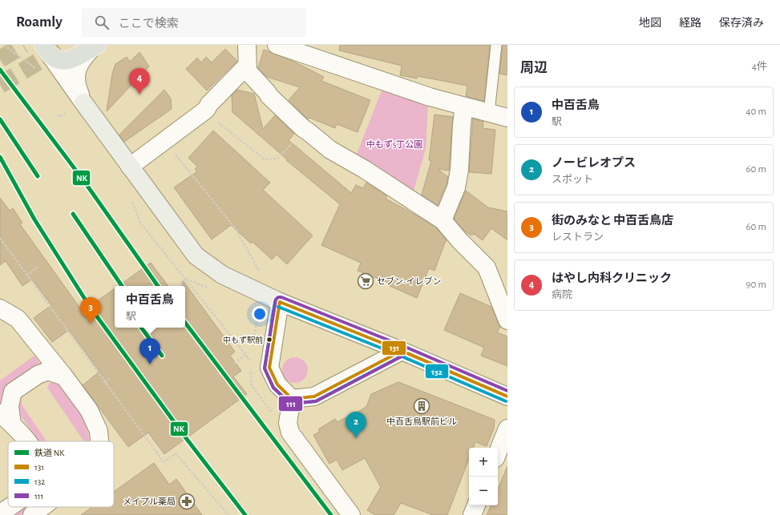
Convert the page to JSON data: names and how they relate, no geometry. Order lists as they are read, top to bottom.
{
  "parks": ["中もず5丁公園"],
  "places": {
    "supermarket": ["セブン-イレブン"],
    "other": ["中もず駅前"],
    "building": ["中百舌鳥駅前ビル"],
    "pharmacy": ["メイプル薬局"]
  },
  "lines": [
    "rail line NK",
    "transit line 111",
    "transit line 132",
    "transit line 131"
  ],
  "legend": [
    "鉄道 NK",
    "131",
    "132",
    "111"
  ],
  "page": {
    "header": "Roamly",
    "search": "ここで検索",
    "nav": ["地図", "経路", "保存済み"],
    "heading": ["周辺", "4件"],
    "pins": [
      "4",
      "3",
      "1",
      "2"
    ],
    "list": [
      {
        "mark": "1",
        "name": "中百舌鳥",
        "note": "駅",
        "value": "40 m"
      },
      {
        "mark": "2",
        "name": "ノービレオプス",
        "note": "スポット",
        "value": "60 m"
      },
      {
        "mark": "3",
        "name": "街のみなと 中百舌鳥店",
        "note": "レストラン",
        "value": "60 m"
      },
      {
        "mark": "4",
        "name": "はやし内科クリニック",
        "note": "病院",
        "value": "90 m"
      }
    ],
    "popup": ["中百舌鳥", "駅"],
    "map_buttons": ["+", "−"]
  }
}
